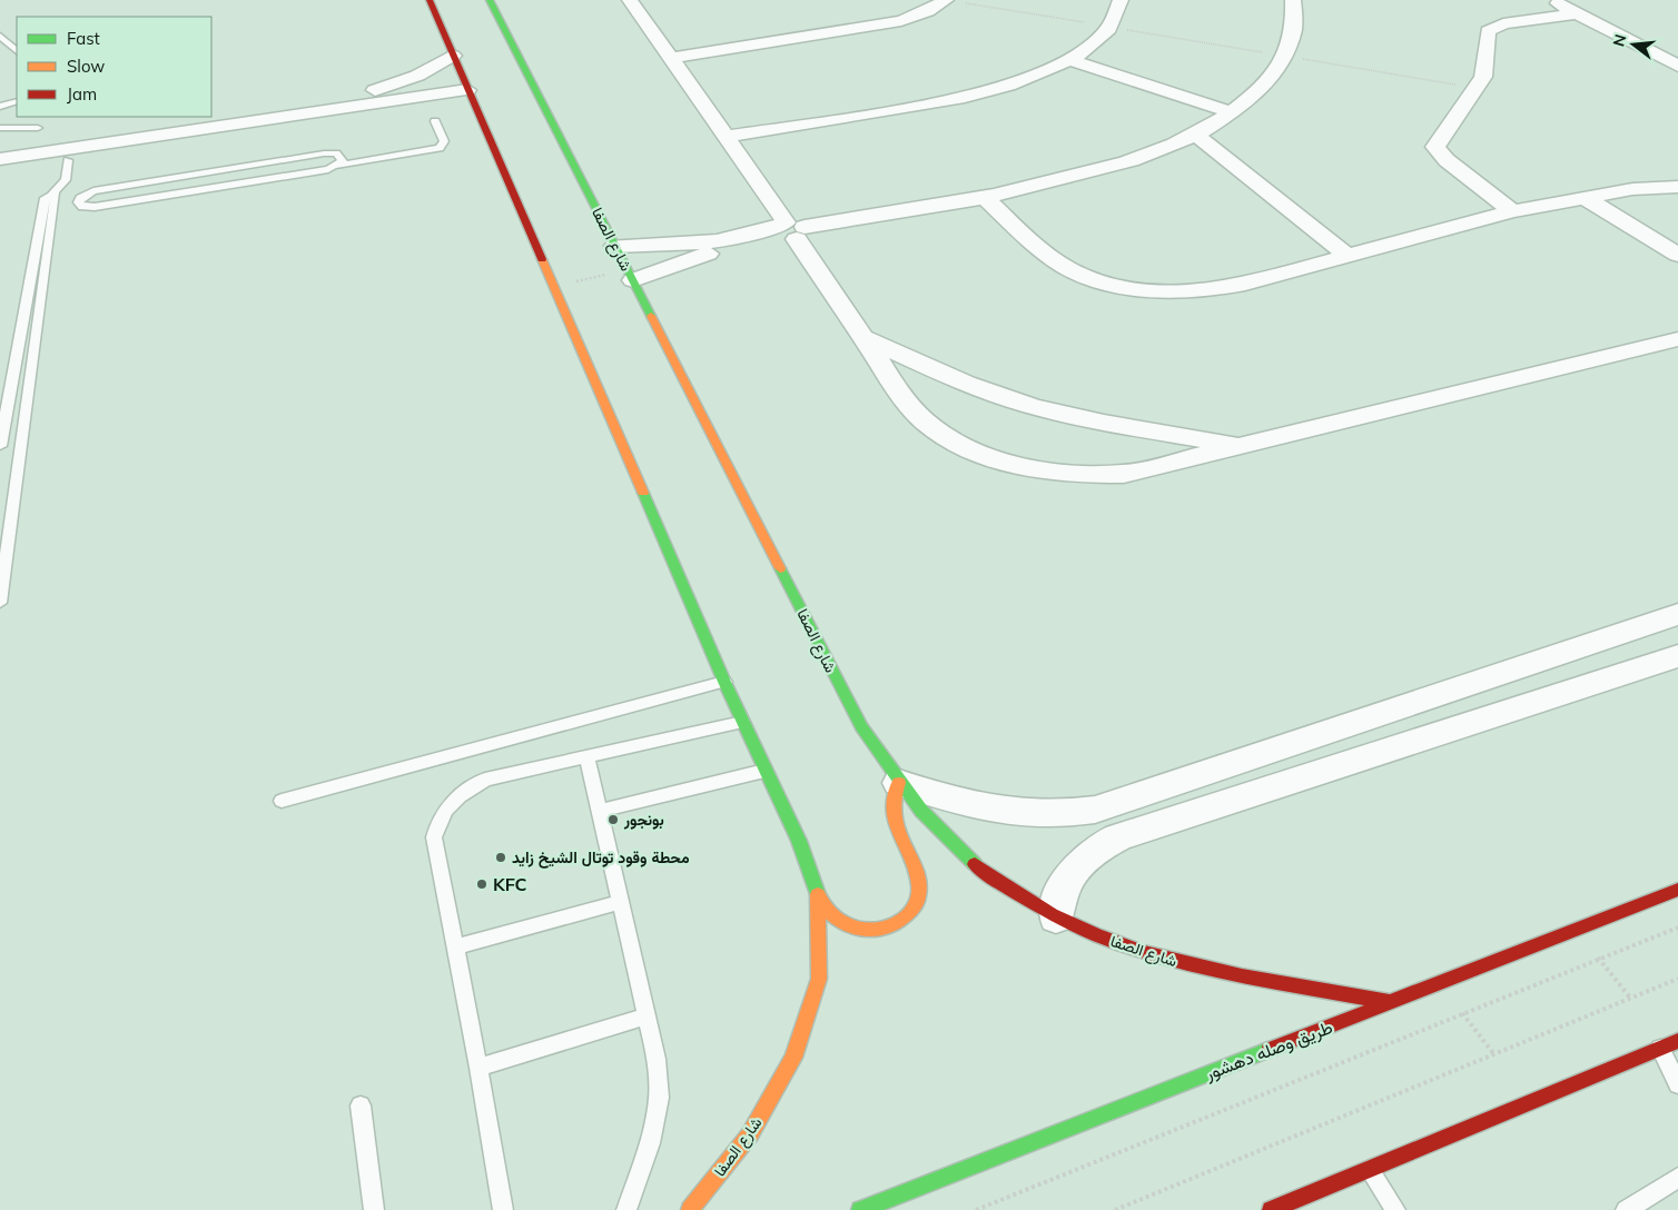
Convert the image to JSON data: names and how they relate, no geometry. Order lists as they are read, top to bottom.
{
  "streets": {
    "street": ["شارع الصفا", "طريق وصله دهشور"]
  },
  "crossings": [
    ["شارع الصفا", "طريق وصله دهشور"]
  ],
  "places": ["بونجور", "محطة وقود توتال الشيخ زايد", "KFC"],
  "legend": ["Fast", "Slow", "Jam"],
  "north": "left"
}
